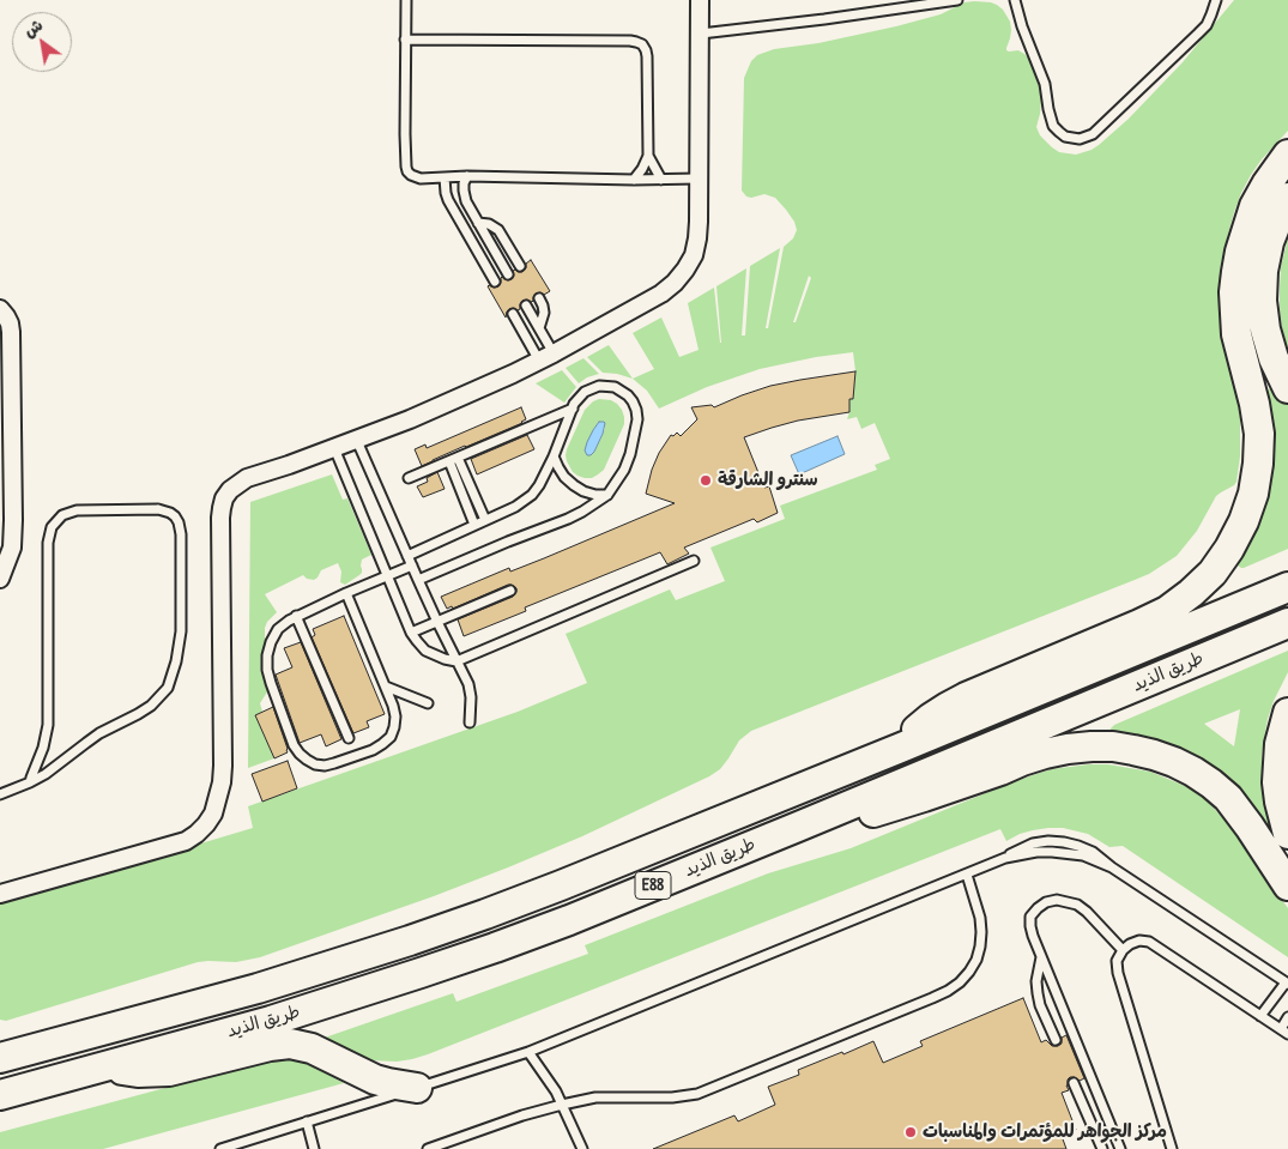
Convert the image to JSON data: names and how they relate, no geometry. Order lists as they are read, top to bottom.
{
  "streets": {
    "highway": ["طريق الذيد", "E88"]
  },
  "places": ["سنترو الشارقة", "مركز الجواهر للمؤتمرات والمناسبات"],
  "north": "top left"
}
